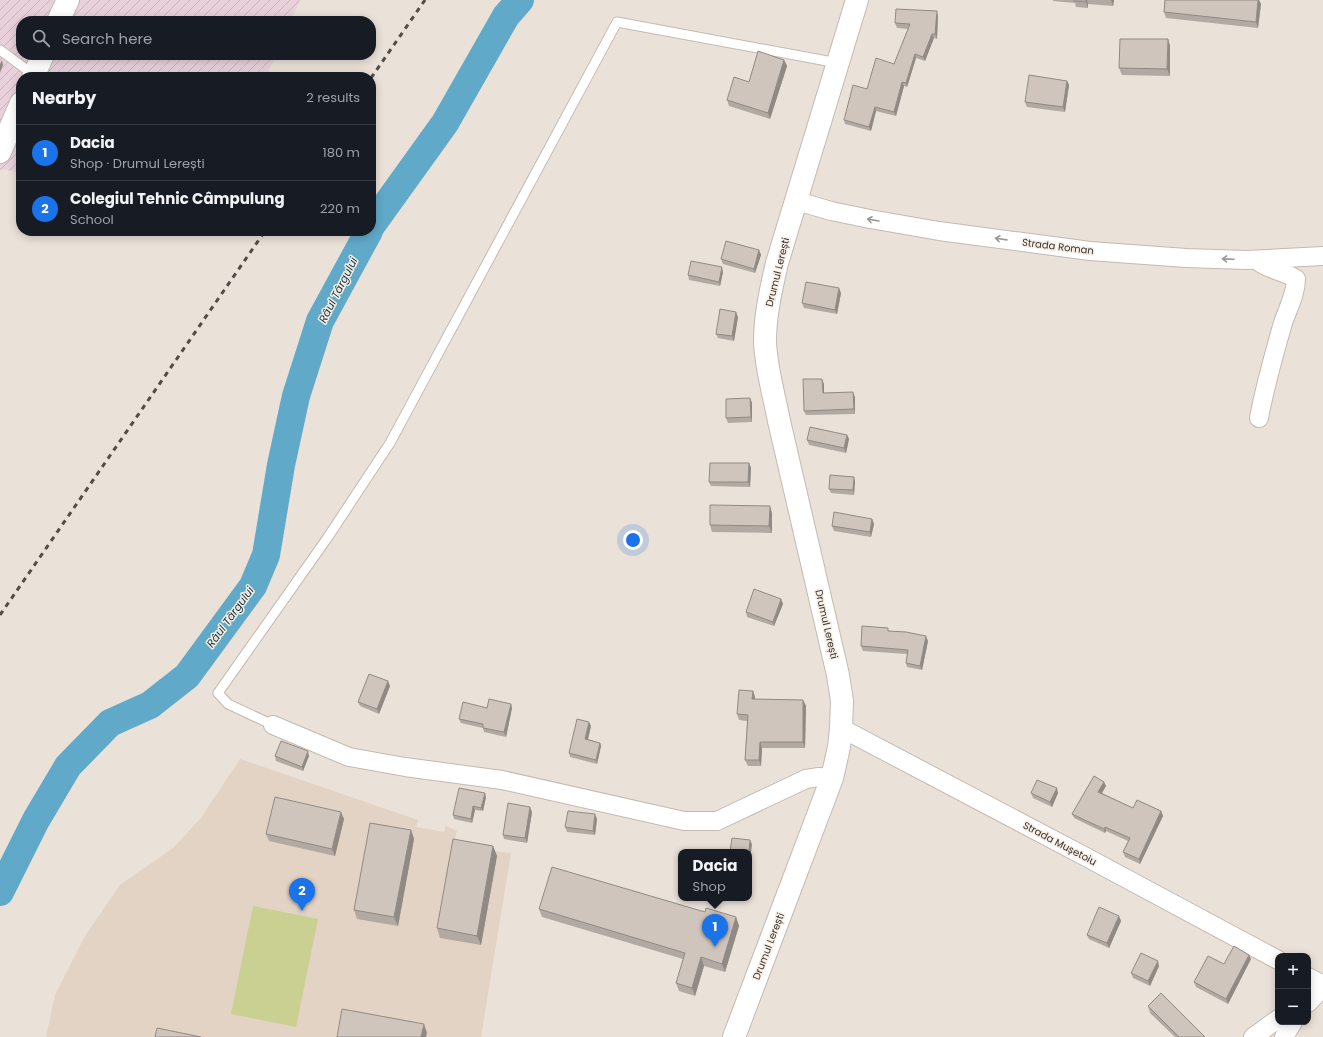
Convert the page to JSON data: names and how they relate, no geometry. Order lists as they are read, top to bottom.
{
  "streets": {
    "main road": ["Drumul Lerești"],
    "street": ["Strada Roman", "Strada Mușetoiu"]
  },
  "crossings": [
    ["Strada Roman", "Drumul Lerești"],
    ["Drumul Lerești", "Strada Mușetoiu"]
  ],
  "one_way": ["Strada Roman"],
  "water": ["Râul Târgului"],
  "page": {
    "search": "Search here",
    "heading": ["Nearby", "2 results"],
    "list": [
      {
        "mark": "1",
        "name": "Dacia",
        "note": "Shop · Drumul Lerești",
        "value": "180 m"
      },
      {
        "mark": "2",
        "name": "Colegiul Tehnic Câmpulung",
        "note": "School",
        "value": "220 m"
      }
    ],
    "popup": ["Dacia", "Shop"],
    "pins": ["2", "1"],
    "map_buttons": ["+", "−"]
  }
}
